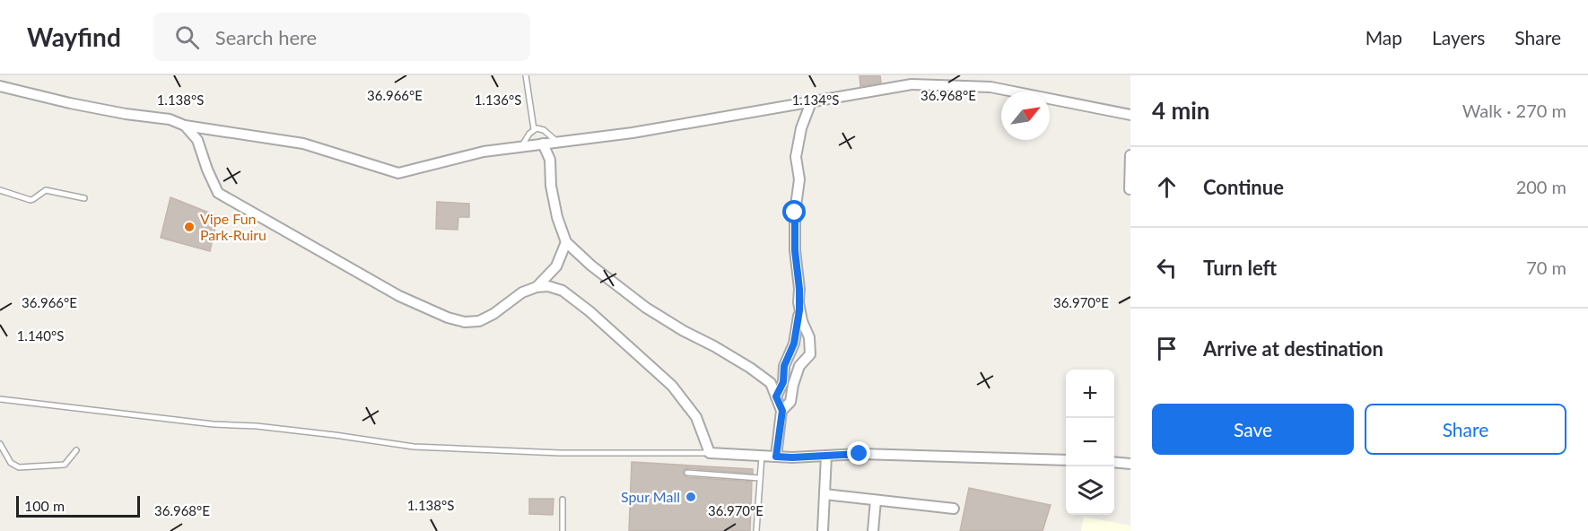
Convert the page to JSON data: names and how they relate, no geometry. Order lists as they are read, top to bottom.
{
  "places": ["Vipe Fun Park-Ruiru", "Spur Mall"],
  "scale_bar": "100 m",
  "north": "top right",
  "page": {
    "header": "Wayfind",
    "search": "Search here",
    "nav": ["Map", "Layers", "Share"],
    "heading": ["4 min", "Walk · 270 m"],
    "list": [
      ["Continue", "200 m"],
      ["Turn left", "70 m"],
      "Arrive at destination"
    ],
    "map_buttons": ["+", "−"],
    "buttons": ["Save", "Share"],
    "scale": "100 m"
  },
  "coordinates": [
    "36.966°E",
    "36.968°E",
    "1.138°S",
    "1.136°S",
    "1.134°S",
    "36.970°E",
    "1.140°S"
  ]
}
